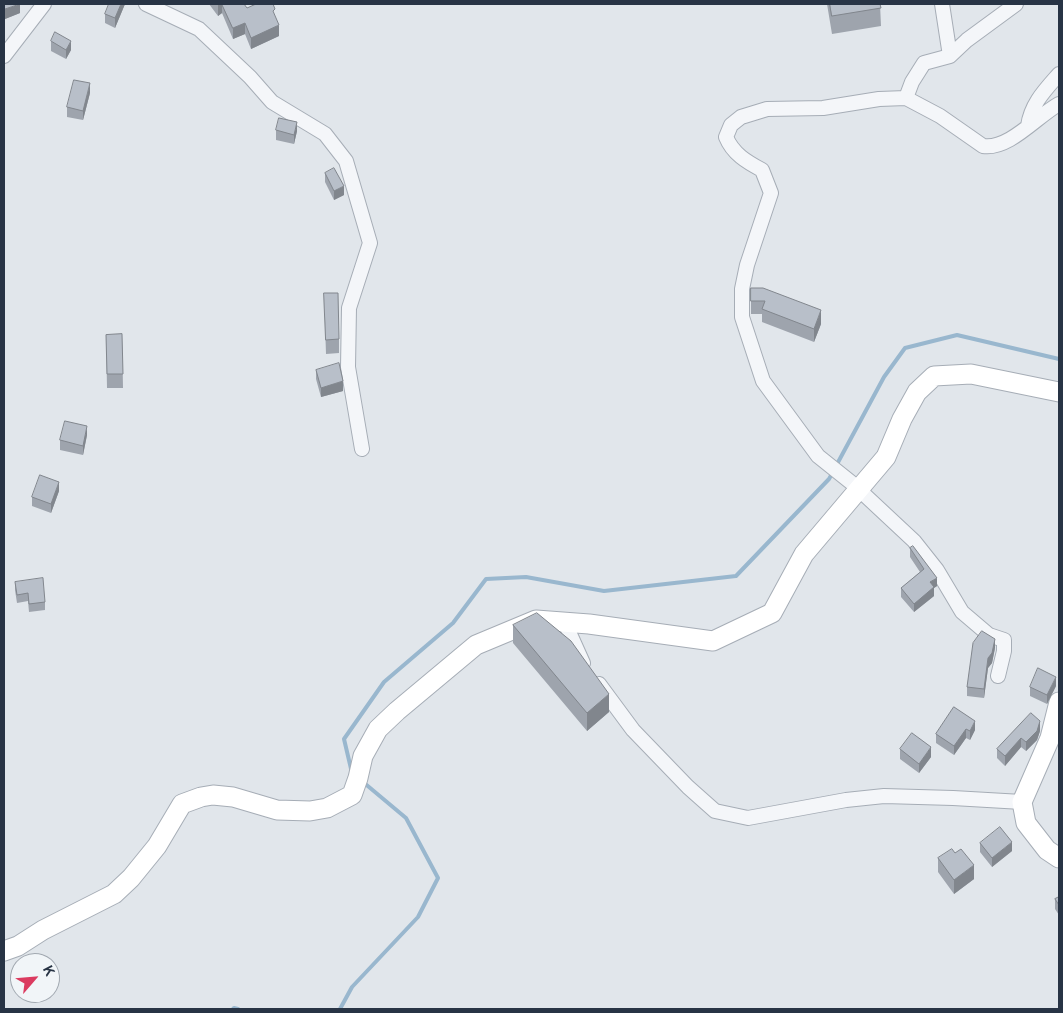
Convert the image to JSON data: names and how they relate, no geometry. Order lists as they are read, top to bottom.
{
  "north": "top right"
}
